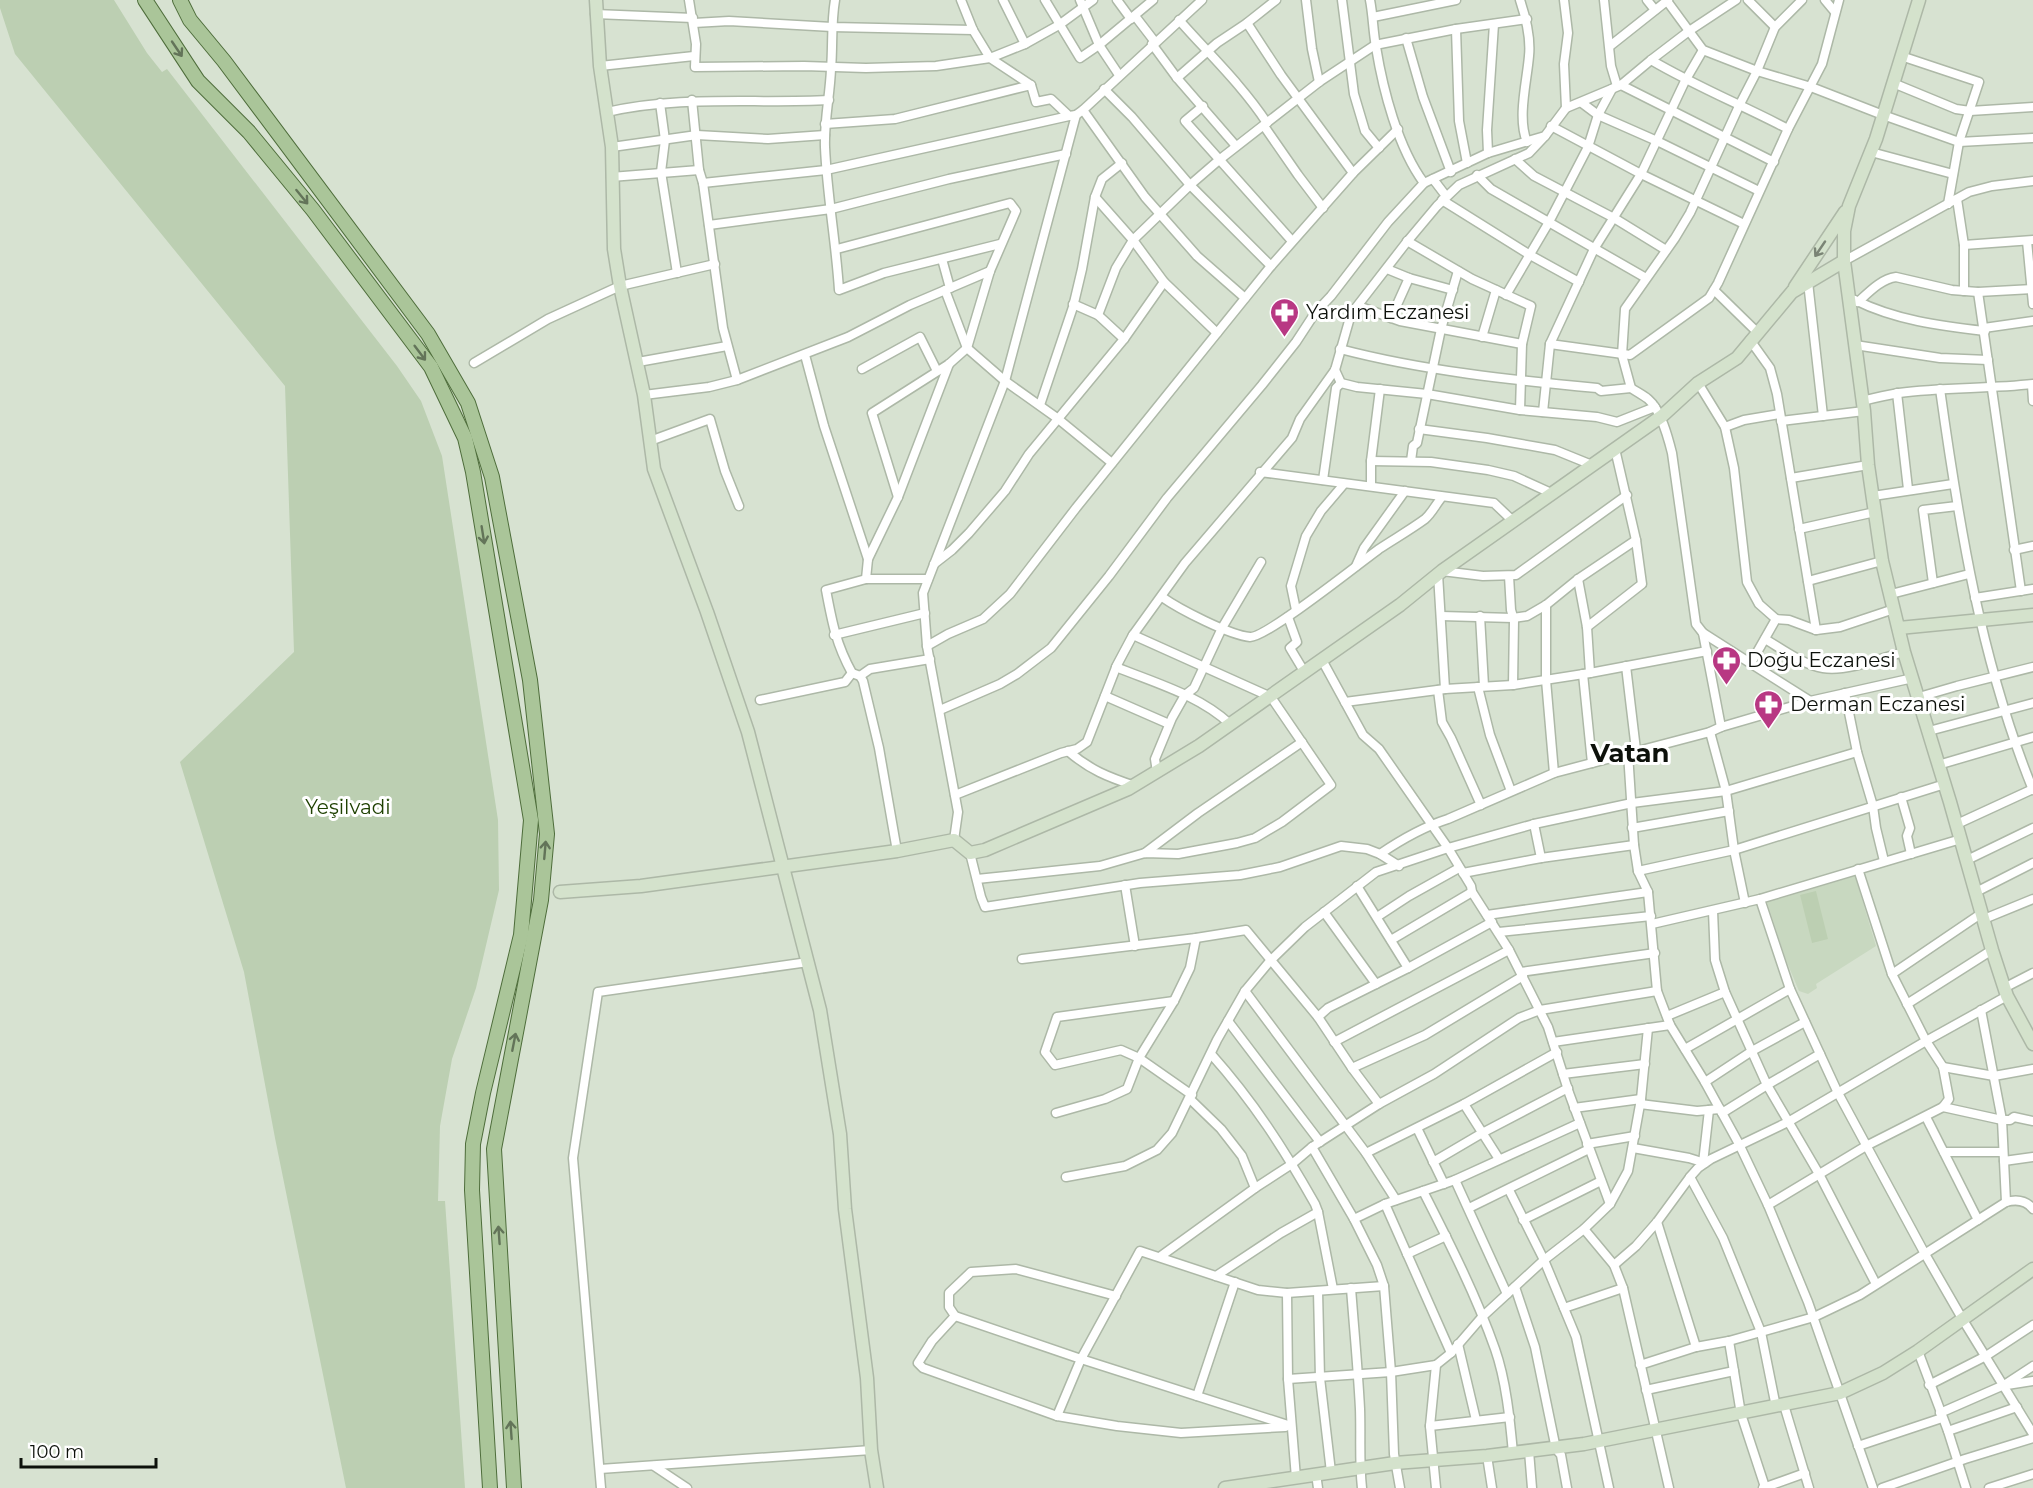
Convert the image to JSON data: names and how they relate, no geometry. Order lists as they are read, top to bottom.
{
  "districts": ["Vatan"],
  "parks": ["Yeşilvadi"],
  "places": {
    "pharmacy": ["Yardım Eczanesi", "Doğu Eczanesi", "Derman Eczanesi"]
  },
  "scale_bar": "100 m"
}
